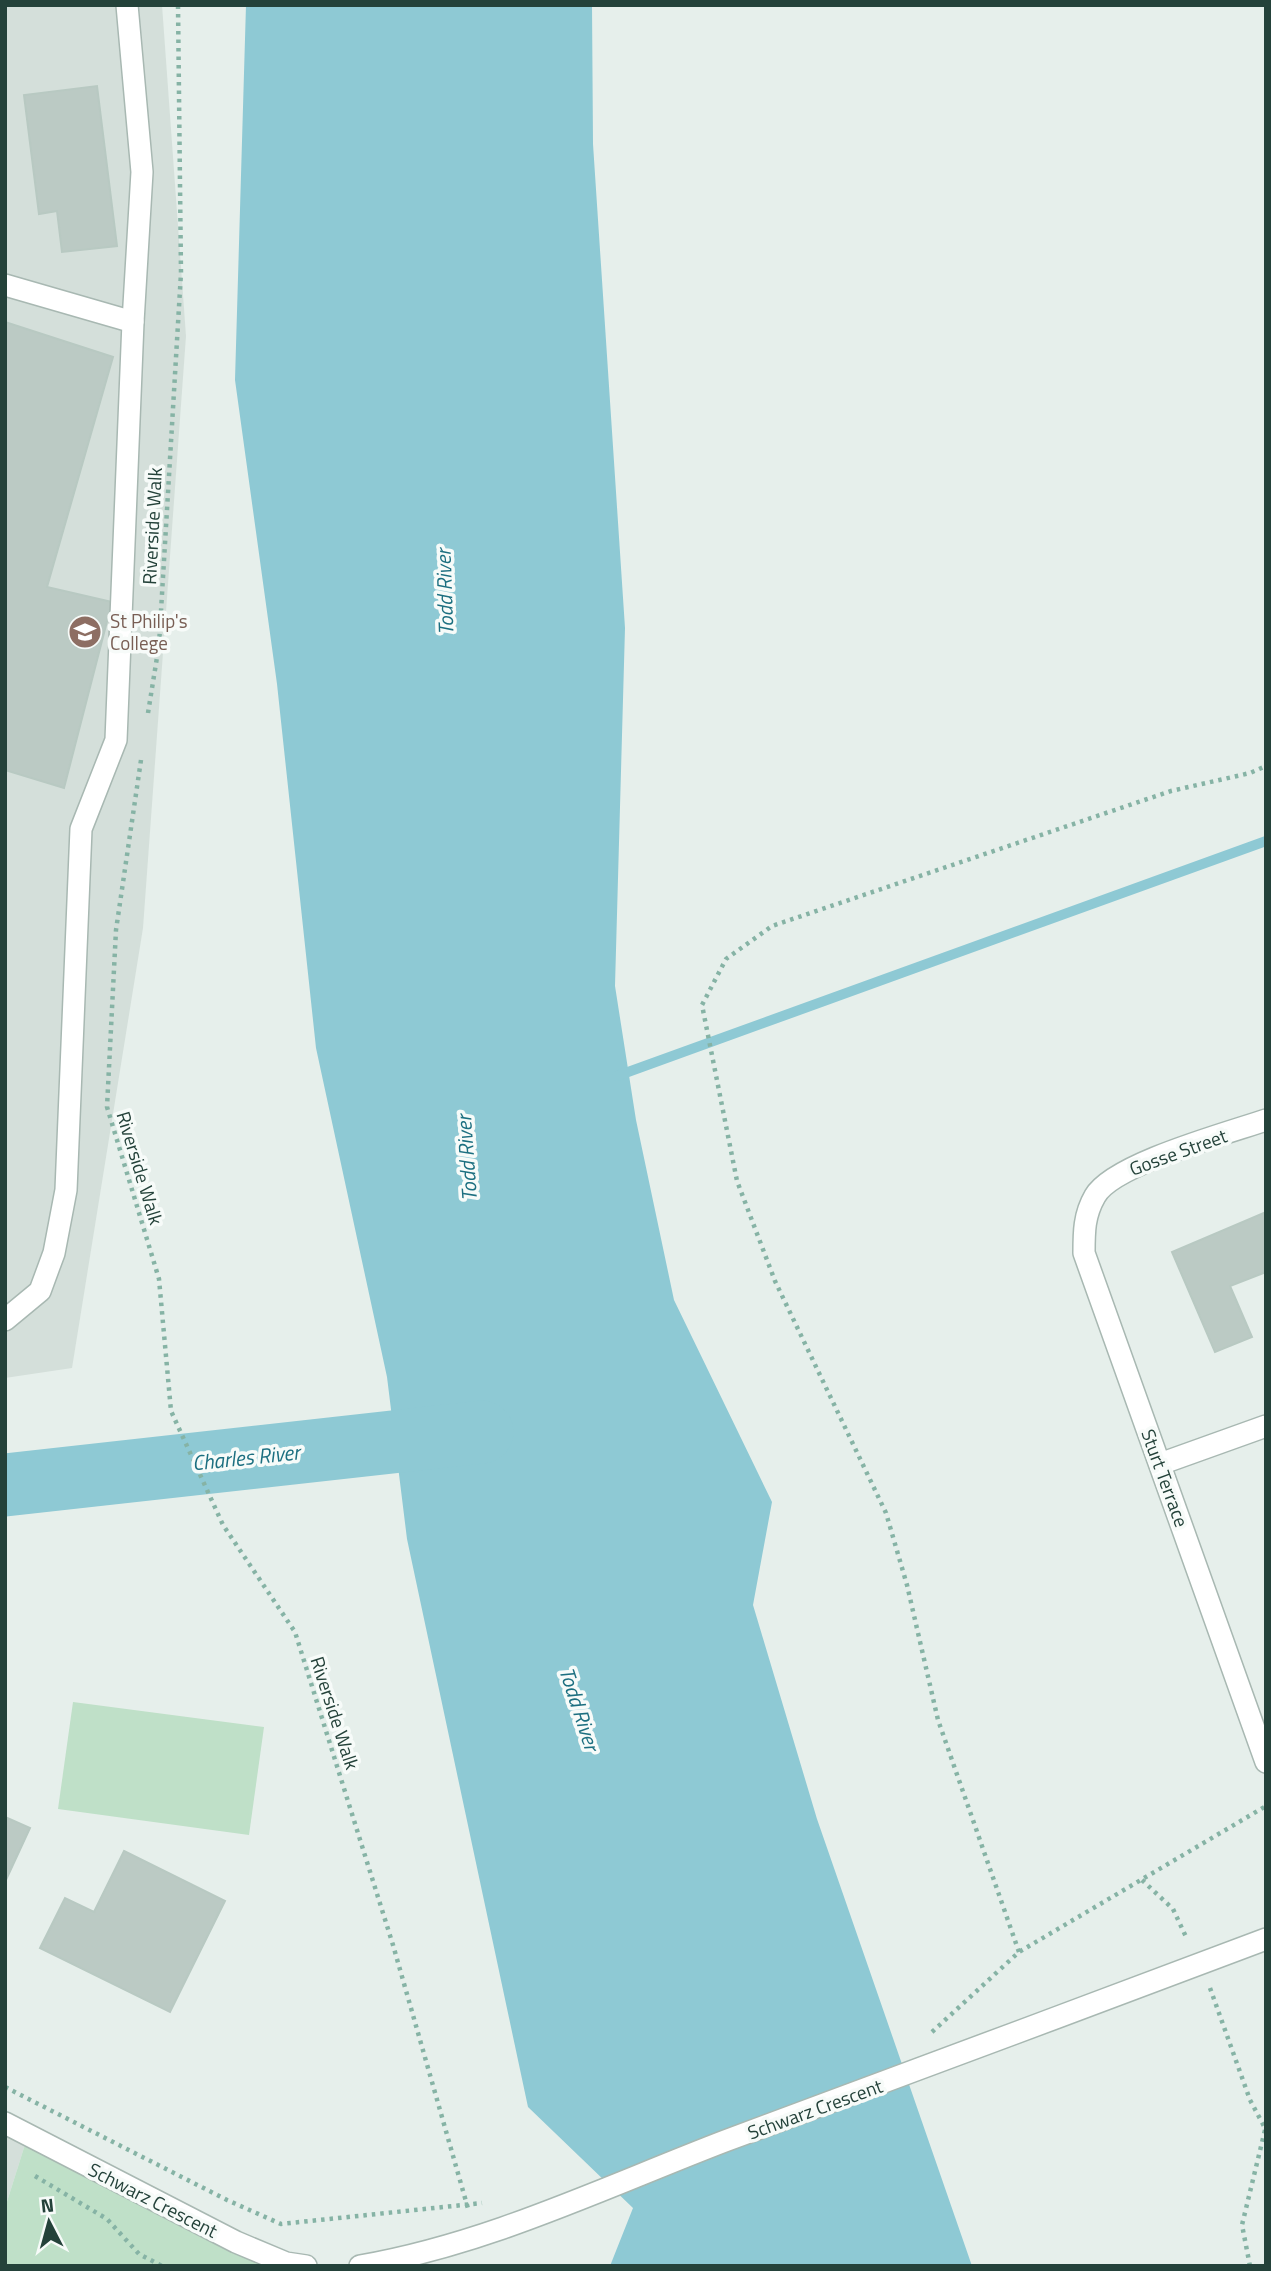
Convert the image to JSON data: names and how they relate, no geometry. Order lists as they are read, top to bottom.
{
  "streets": {
    "street": ["Gosse Street", "Sturt Terrace", "Schwarz Crescent"],
    "path": ["Riverside Walk"]
  },
  "crossings": [
    ["Riverside Walk", "Schwarz Crescent"],
    ["Gosse Street", "Sturt Terrace"]
  ],
  "water": ["Todd River", "Charles River"],
  "places": {
    "school or university": ["St Philip's College"]
  },
  "north": "top"
}
